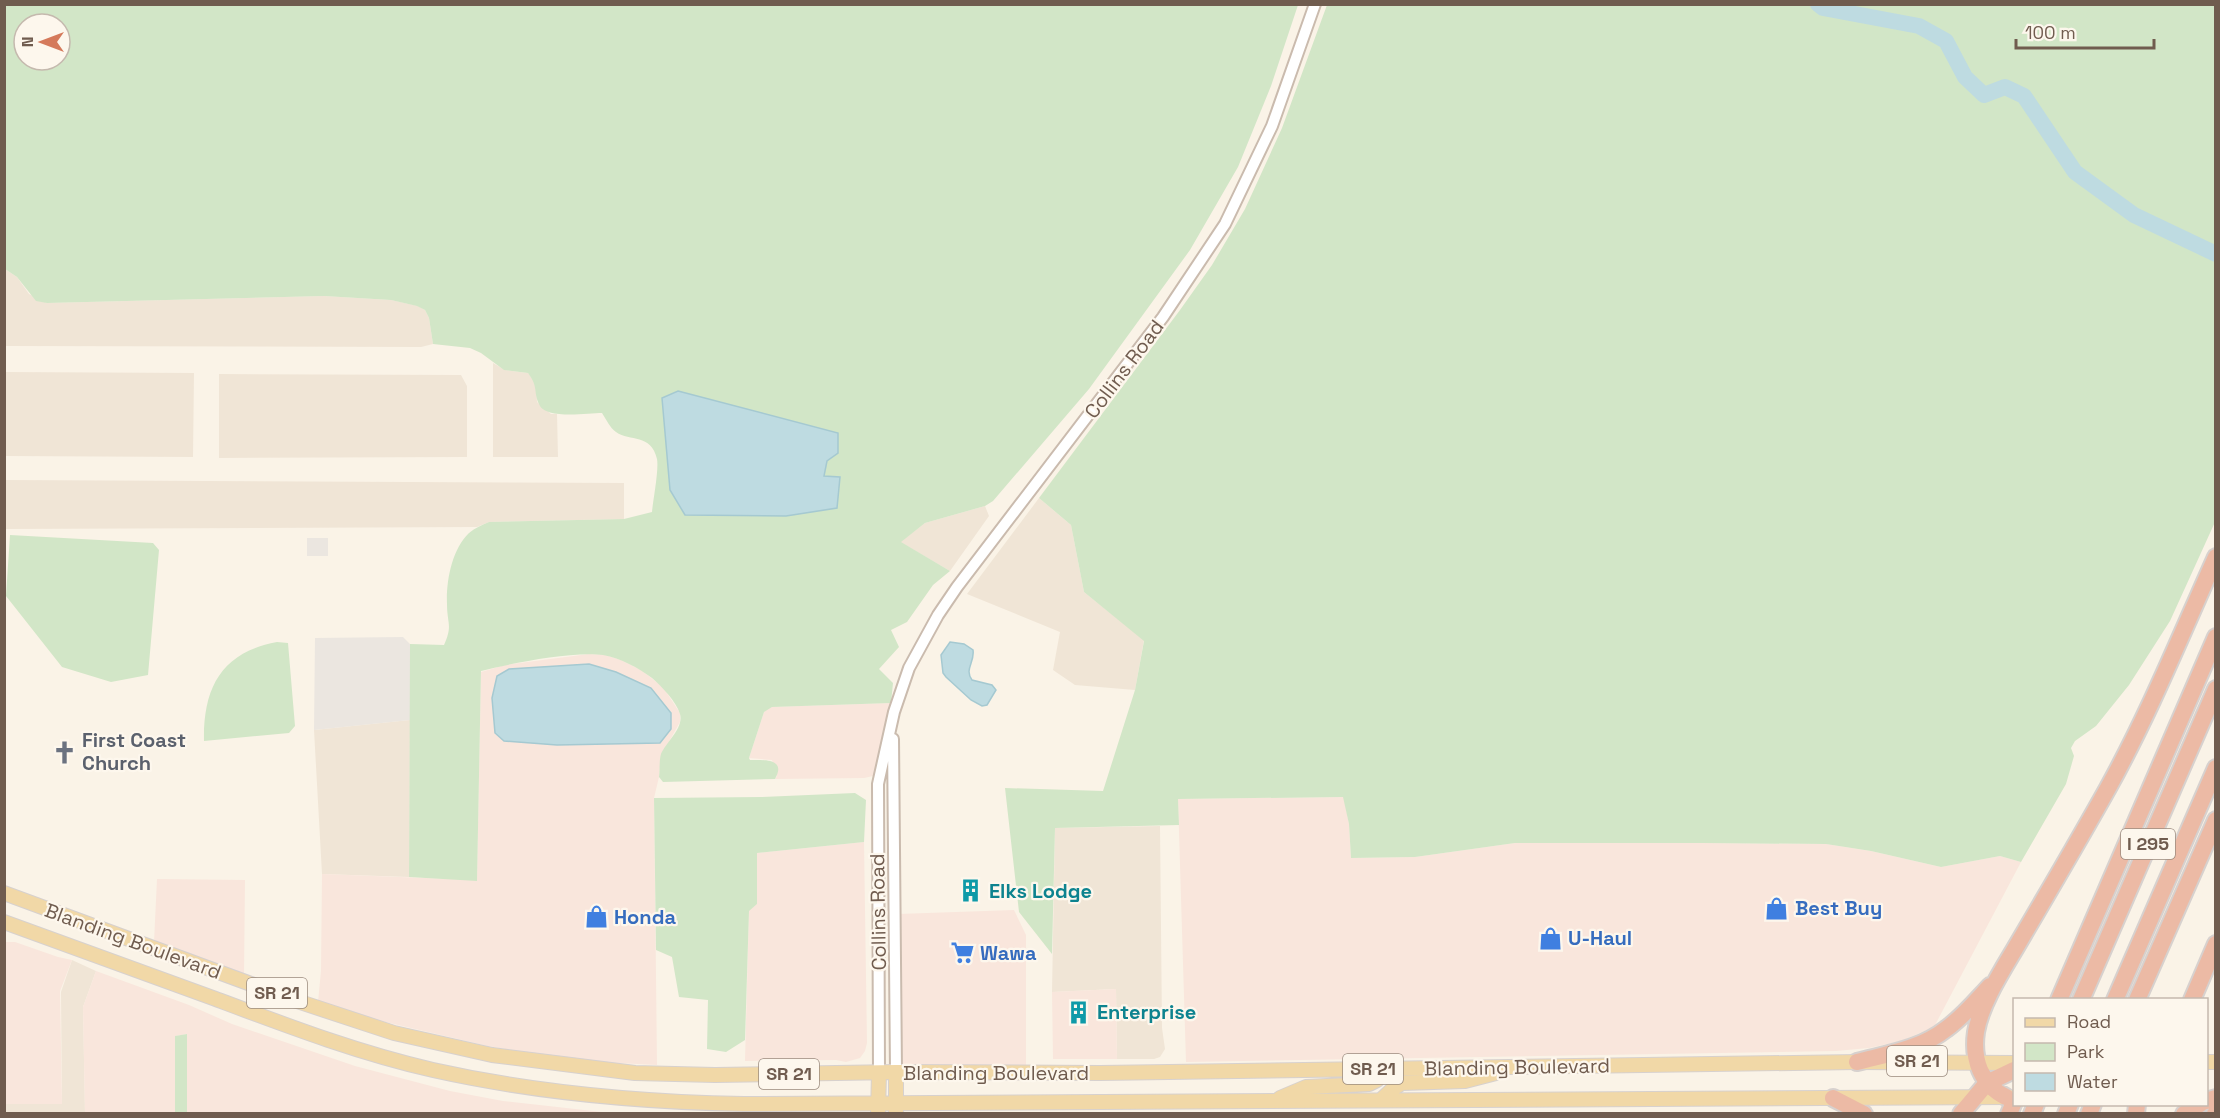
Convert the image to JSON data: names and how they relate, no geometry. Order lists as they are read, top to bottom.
{
  "streets": {
    "highway": ["I 295"],
    "main road": ["Collins Road", "Blanding Boulevard", "SR 21"]
  },
  "crossings": [
    ["Collins Road", "Blanding Boulevard"]
  ],
  "places": {
    "church": ["First Coast Church"],
    "building": ["Elks Lodge", "Enterprise"],
    "shop": ["Best Buy", "Honda", "U-Haul"],
    "supermarket": ["Wawa"]
  },
  "legend": ["Road", "Park", "Water"],
  "scale_bar": "100 m",
  "north": "left"
}
